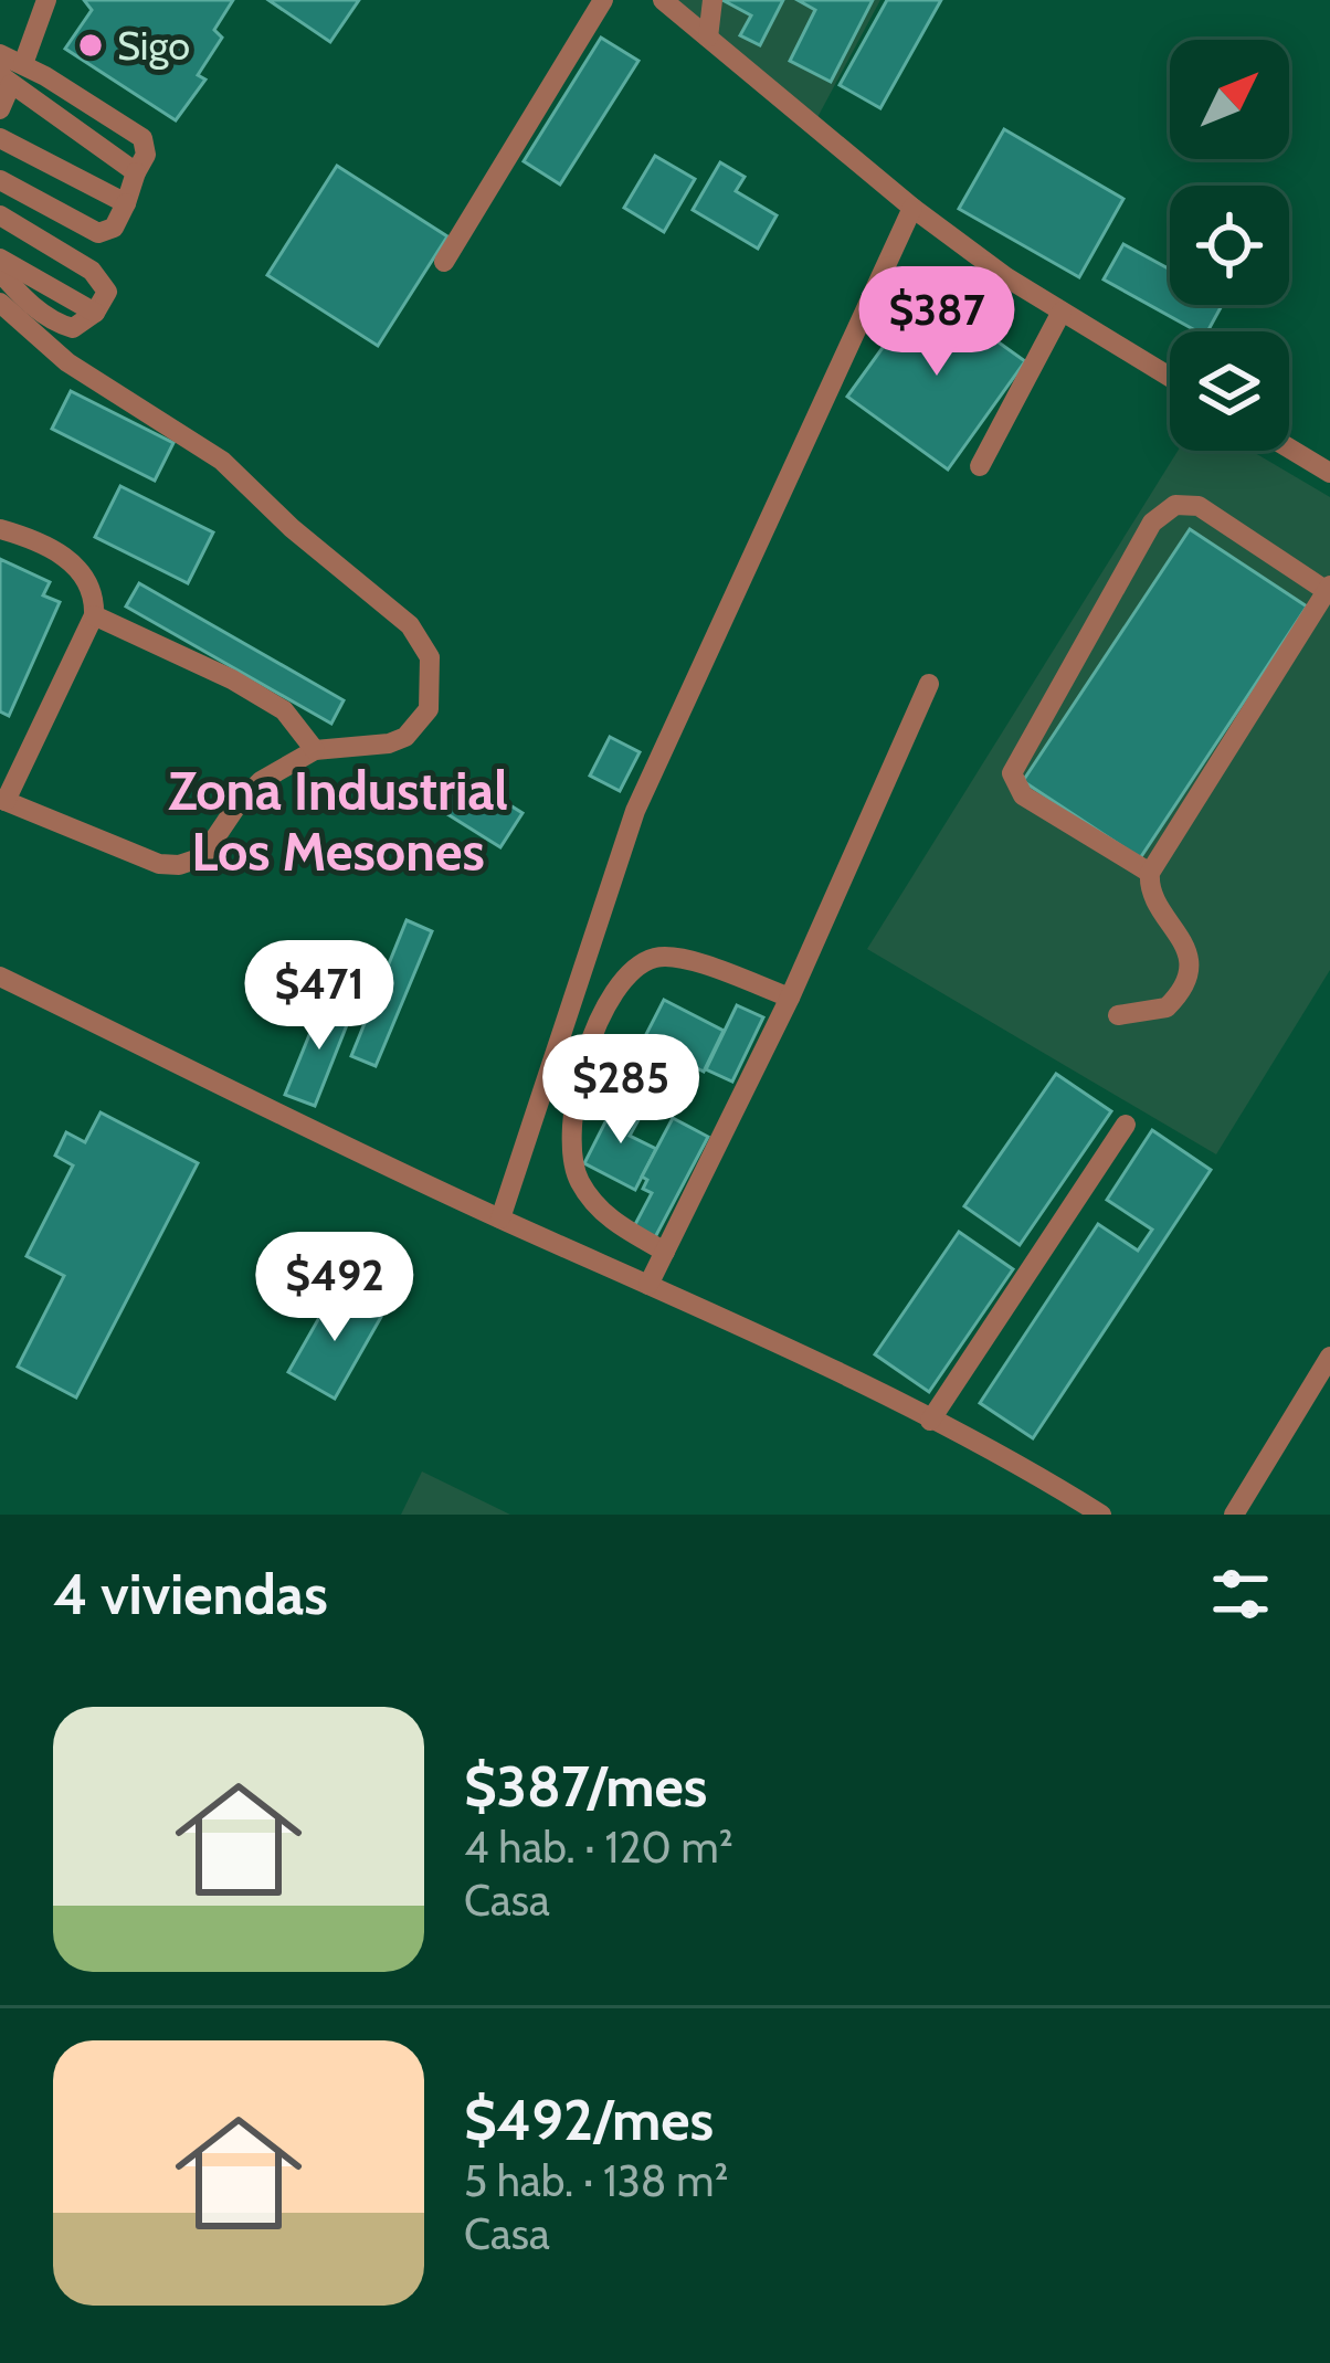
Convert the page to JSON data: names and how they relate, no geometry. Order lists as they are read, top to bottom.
{
  "districts": ["Zona Industrial Los Mesones"],
  "places": ["Sigo"],
  "north": "top right",
  "page": {
    "price": [
      "$387",
      "$471",
      "$285",
      "$492"
    ],
    "heading": "4 viviendas",
    "list": [
      {
        "name": "$387/mes",
        "note": "4 hab. · 120 m² · Casa"
      },
      {
        "name": "$492/mes",
        "note": "5 hab. · 138 m² · Casa"
      }
    ]
  }
}
